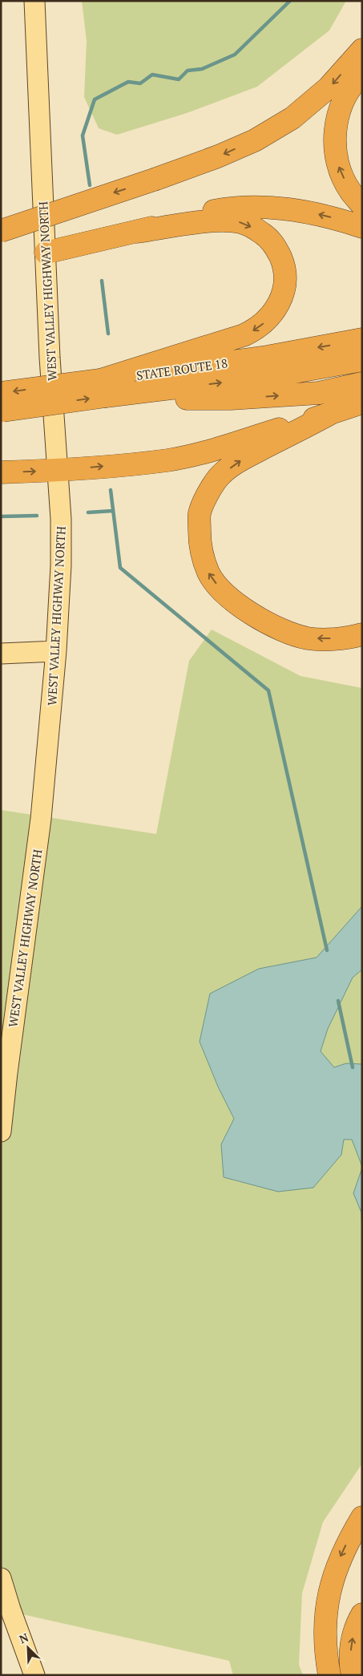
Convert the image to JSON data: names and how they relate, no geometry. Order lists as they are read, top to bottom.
{
  "streets": {
    "highway": ["STATE ROUTE 18"],
    "main road": ["WEST VALLEY HIGHWAY NORTH"]
  },
  "north": "top left"
}
